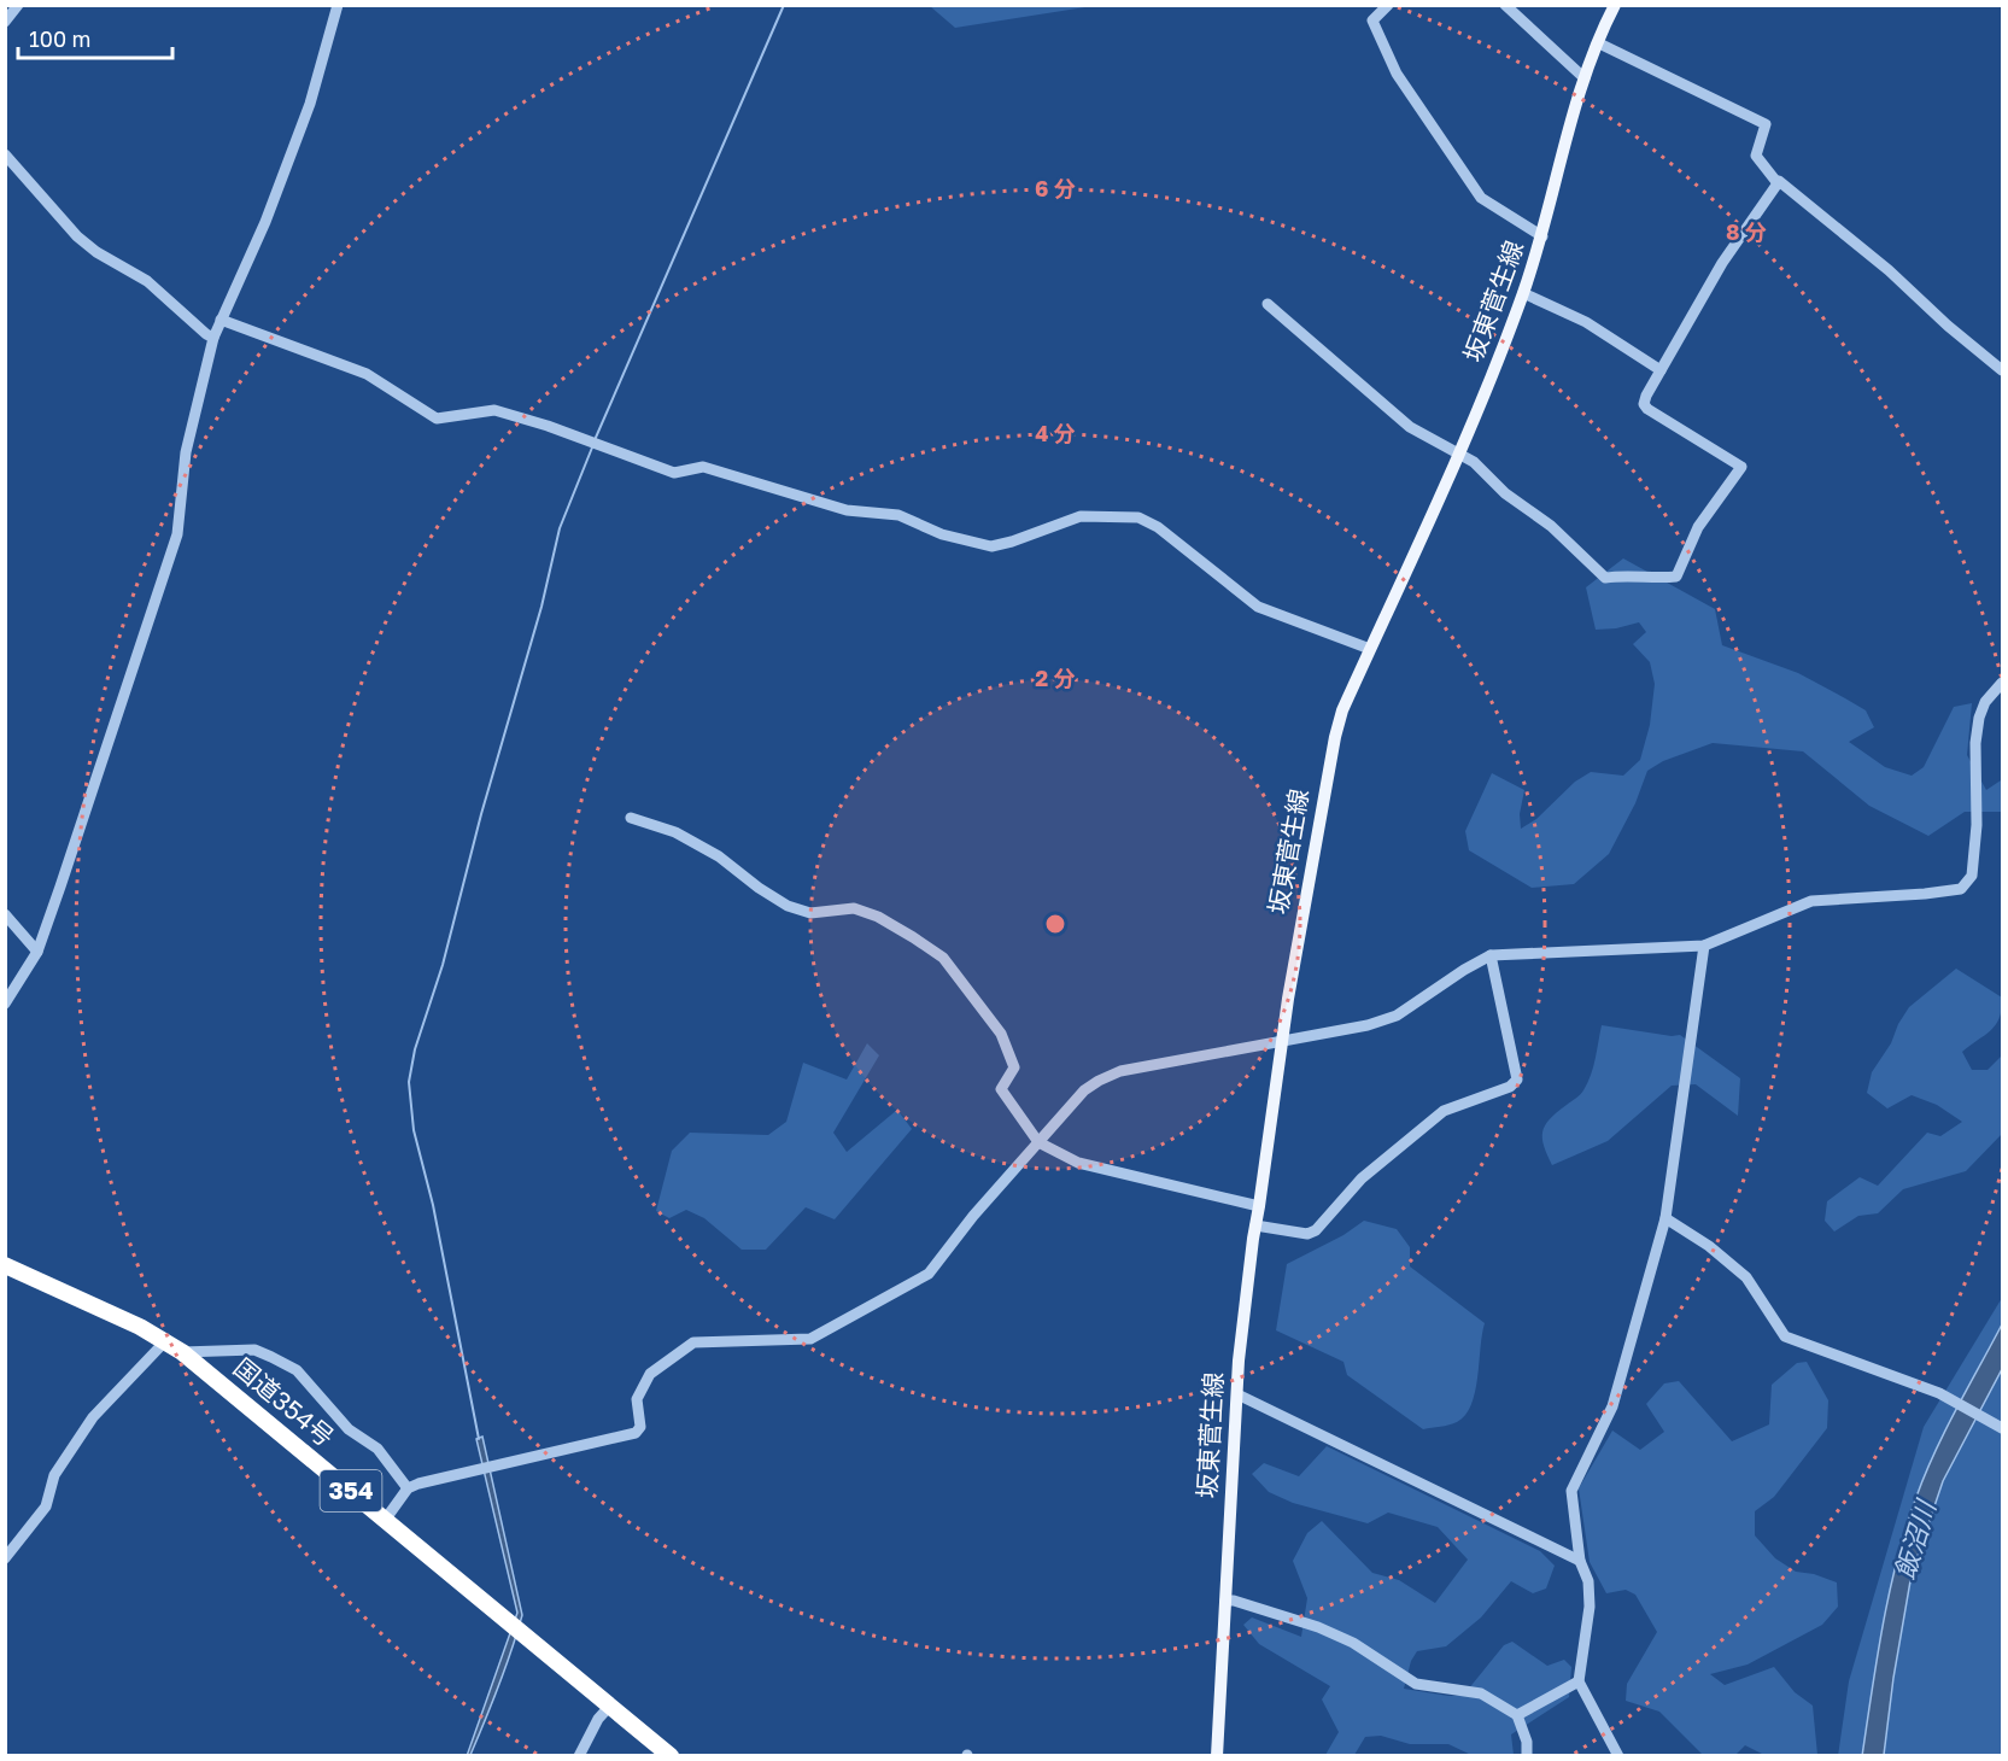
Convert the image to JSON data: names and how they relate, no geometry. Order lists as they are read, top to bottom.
{
  "streets": {
    "highway": ["国道354号", "354"],
    "main road": ["坂東菅生線"]
  },
  "water": ["飯沼川"],
  "scale_bar": "100 m",
  "rings": [
    "6 分",
    "8 分",
    "4 分",
    "2 分"
  ]
}
